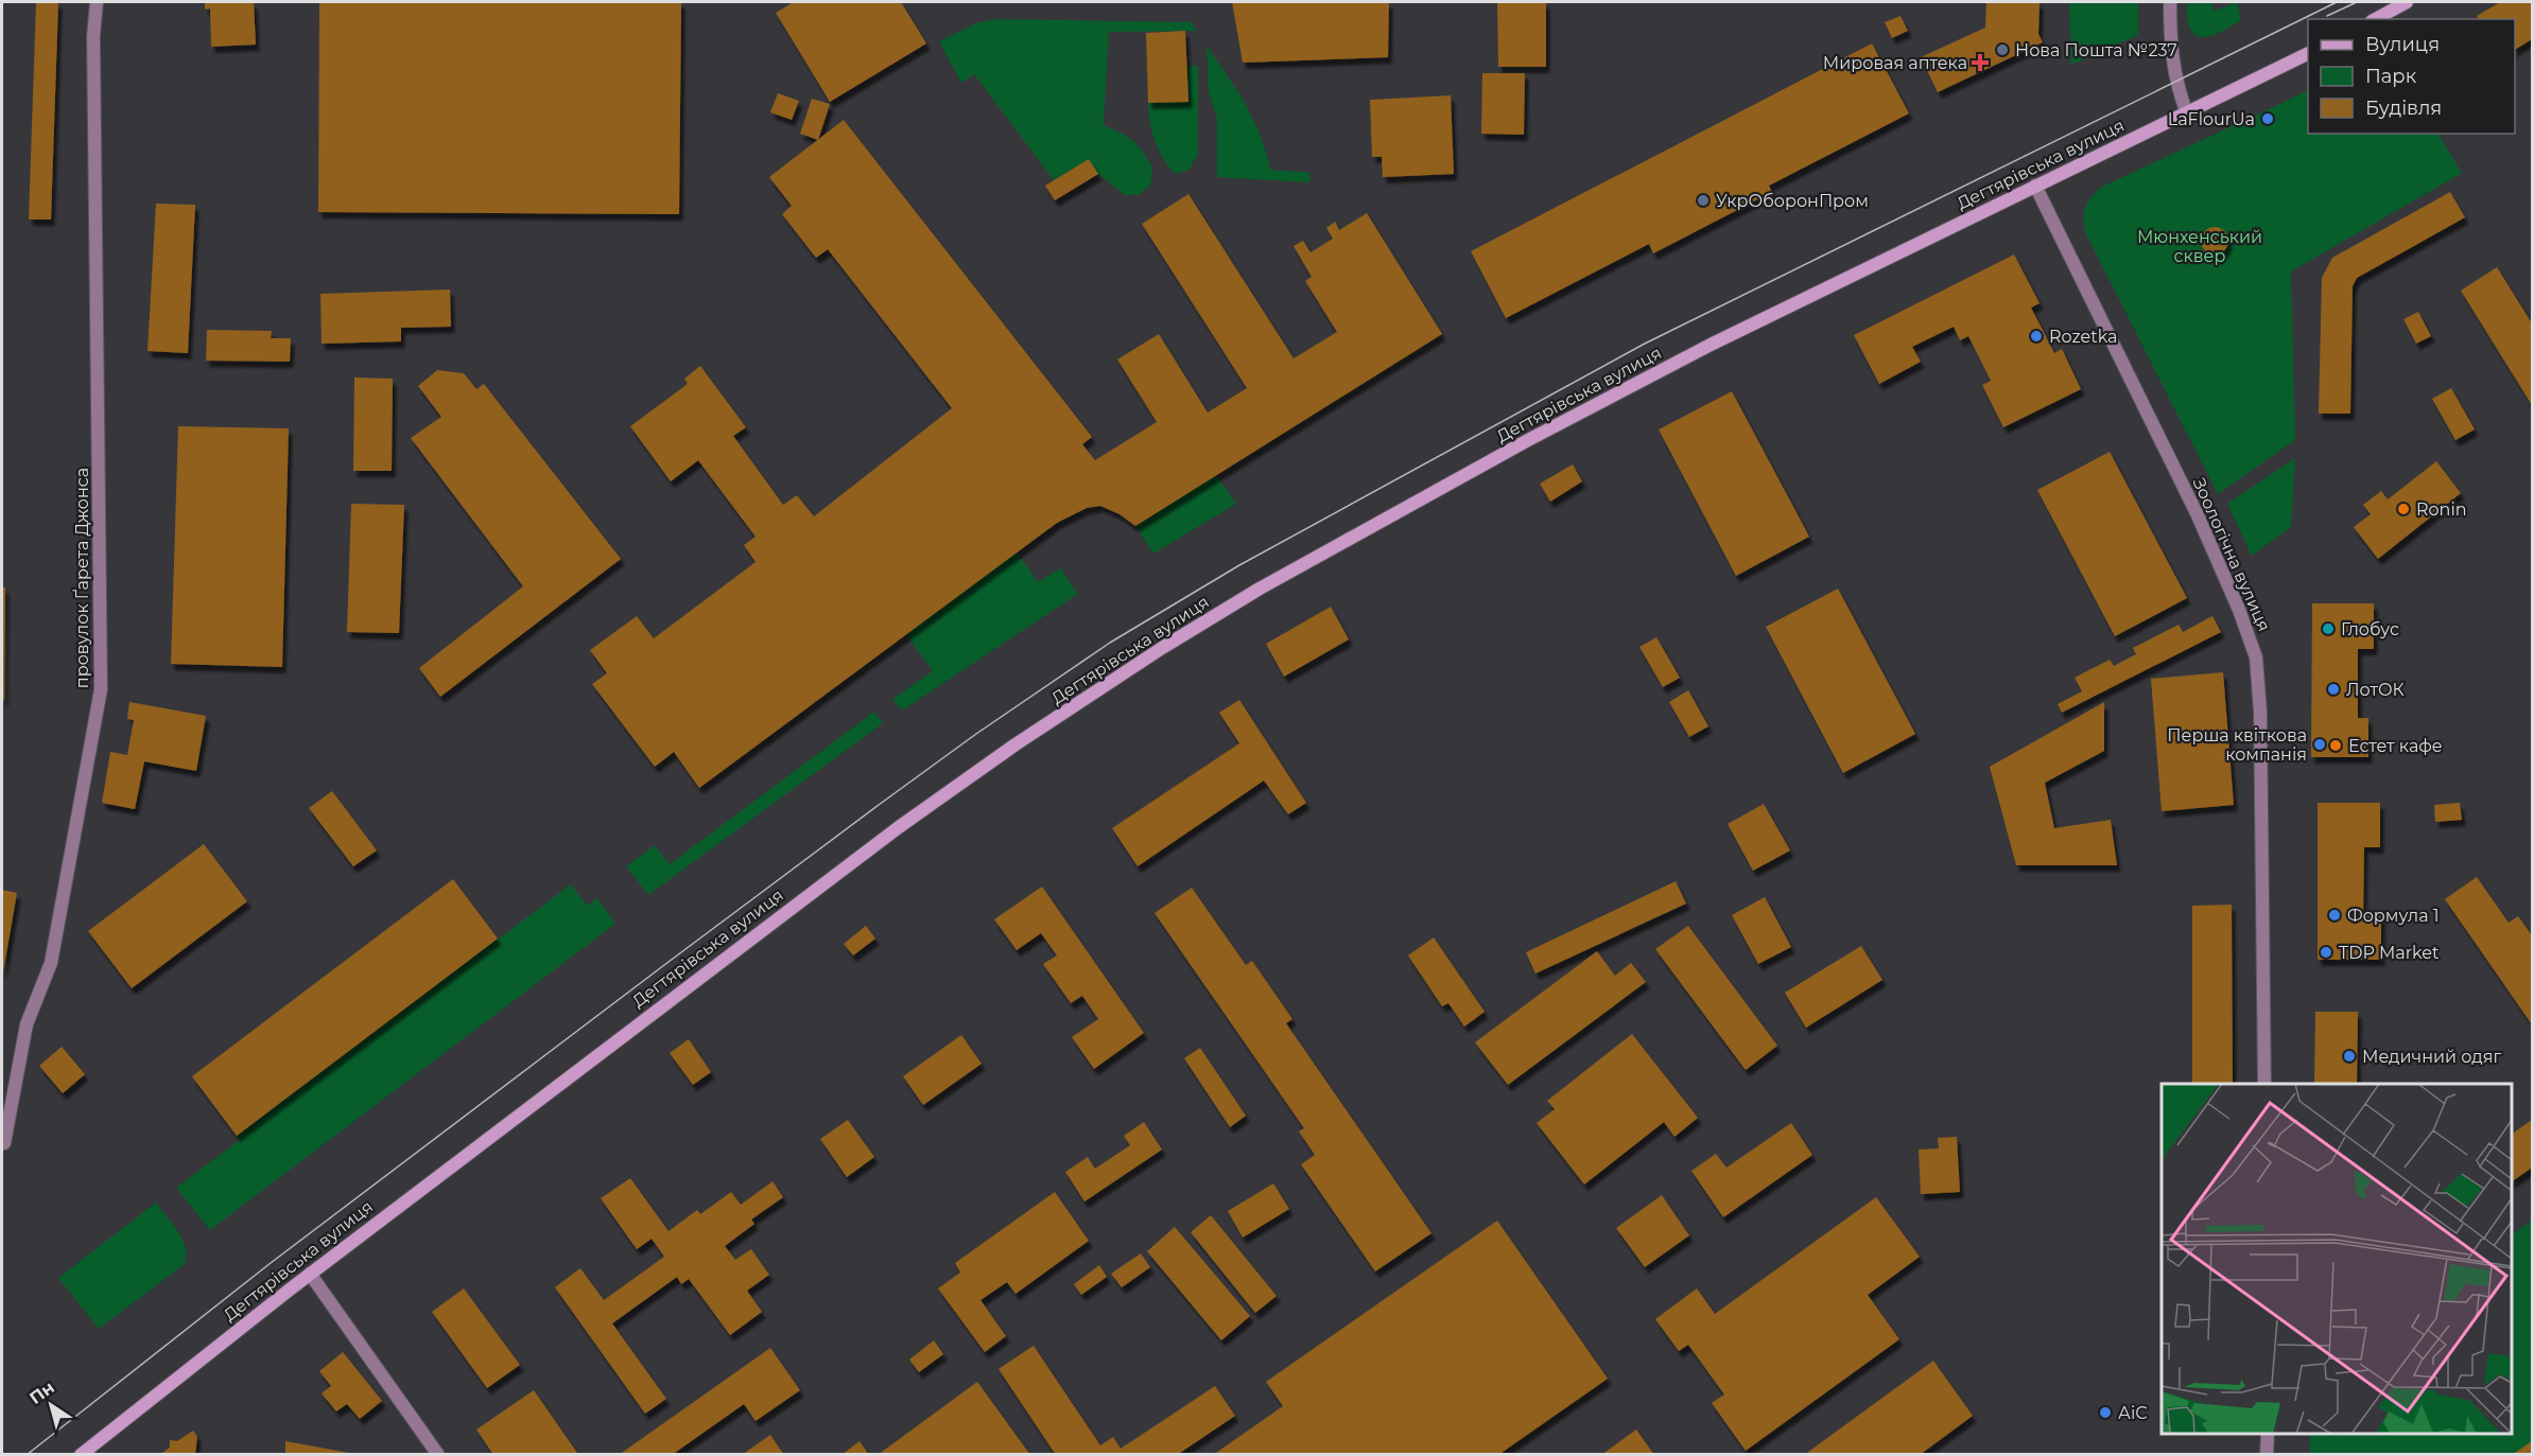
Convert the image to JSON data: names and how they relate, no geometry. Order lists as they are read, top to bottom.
{
  "streets": {
    "main road": ["Дегтярівська вулиця"],
    "street": ["Зоологічна вулиця", "провулок Ґарета Джонса"]
  },
  "crossings": [
    ["Дегтярівська вулиця", "Зоологічна вулиця"]
  ],
  "parks": ["Мюнхенський сквер"],
  "places": {
    "other": [
      "Нова Пошта №237",
      "LaFlourUa",
      "УкрОборонПром",
      "Rozetka",
      "Ronin",
      "Глобус",
      "ЛотОК",
      "Перша квіткова компанія",
      "Естет кафе",
      "Формула 1",
      "TDP Market",
      "Медичний одяг",
      "АіС"
    ],
    "health": ["Мировая аптека"]
  },
  "legend": ["Вулиця", "Парк", "Будівля"],
  "north": "top left"
}
